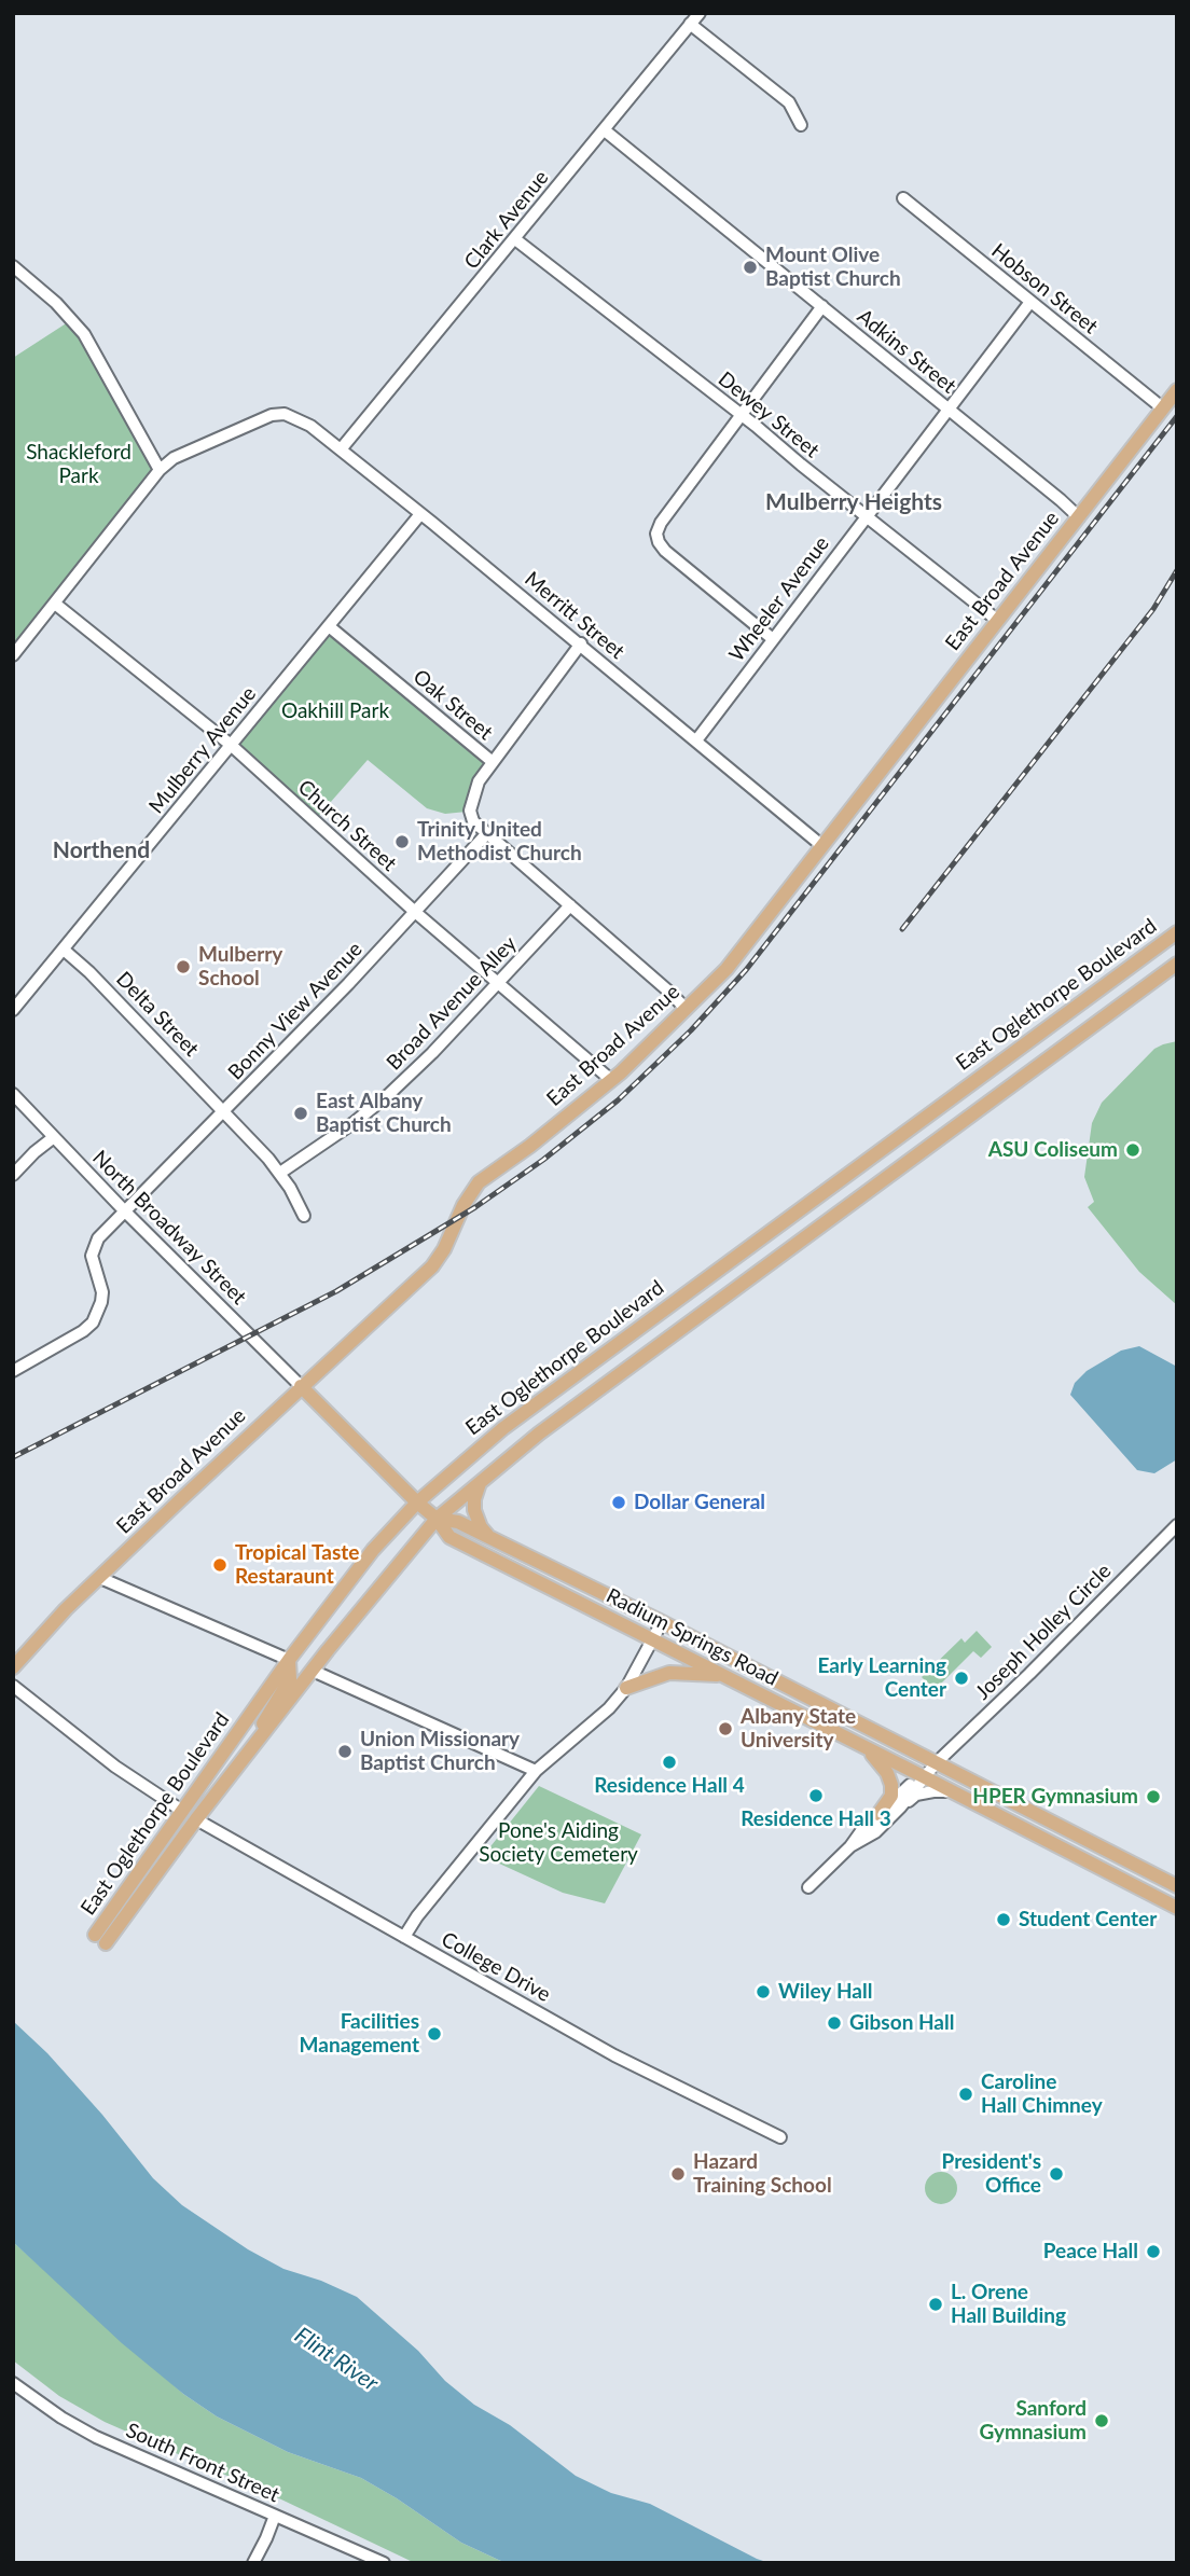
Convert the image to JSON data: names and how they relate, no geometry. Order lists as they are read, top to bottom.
{
  "streets": {
    "main road": ["East Broad Avenue", "East Oglethorpe Boulevard", "Radium Springs Road"],
    "street": [
      "Clark Avenue",
      "Hobson Street",
      "Adkins Street",
      "Dewey Street",
      "Wheeler Avenue",
      "Merritt Street",
      "Oak Street",
      "Mulberry Avenue",
      "Church Street",
      "Broad Avenue Alley",
      "Bonny View Avenue",
      "Delta Street",
      "North Broadway Street",
      "Joseph Holley Circle",
      "College Drive",
      "South Front Street"
    ]
  },
  "crossings": [
    ["Clark Avenue", "Adkins Street"],
    ["Clark Avenue", "Dewey Street"],
    ["Clark Avenue", "Merritt Street"],
    ["Hobson Street", "East Broad Avenue"],
    ["Hobson Street", "Wheeler Avenue"],
    ["Adkins Street", "East Broad Avenue"],
    ["Adkins Street", "Wheeler Avenue"],
    ["Dewey Street", "East Broad Avenue"],
    ["Dewey Street", "Wheeler Avenue"],
    ["East Broad Avenue", "Merritt Street"],
    ["East Broad Avenue", "Oak Street"],
    ["East Broad Avenue", "Church Street"],
    ["East Broad Avenue", "North Broadway Street"],
    ["East Broad Avenue", "Radium Springs Road"],
    ["Wheeler Avenue", "Merritt Street"],
    ["Merritt Street", "Mulberry Avenue"],
    ["Oak Street", "Mulberry Avenue"],
    ["Oak Street", "Broad Avenue Alley"],
    ["Oak Street", "Bonny View Avenue"],
    ["Mulberry Avenue", "Church Street"],
    ["Mulberry Avenue", "Delta Street"],
    ["Church Street", "Broad Avenue Alley"],
    ["Church Street", "Bonny View Avenue"],
    ["East Oglethorpe Boulevard", "Radium Springs Road"],
    ["East Oglethorpe Boulevard", "College Drive"],
    ["Broad Avenue Alley", "Delta Street"],
    ["Bonny View Avenue", "Delta Street"],
    ["Bonny View Avenue", "North Broadway Street"],
    ["North Broadway Street", "Radium Springs Road"],
    ["Joseph Holley Circle", "Radium Springs Road"]
  ],
  "districts": ["Mulberry Heights", "Northend"],
  "water": ["Flint River"],
  "parks": ["Shackleford Park", "Oakhill Park", "Pone's Aiding Society Cemetery"],
  "places": [
    "Mount Olive Baptist Church",
    "Trinity United Methodist Church",
    "Mulberry School",
    "East Albany Baptist Church",
    "ASU Coliseum",
    "Dollar General",
    "Tropical Taste Restaraunt",
    "Early Learning Center",
    "Albany State University",
    "Union Missionary Baptist Church",
    "Residence Hall 4",
    "Residence Hall 3",
    "HPER Gymnasium",
    "Student Center",
    "Wiley Hall",
    "Gibson Hall",
    "Facilities Management",
    "Caroline Hall Chimney",
    "Hazard Training School",
    "President's Office",
    "Peace Hall",
    "L. Orene Hall Building",
    "Sanford Gymnasium"
  ]
}
